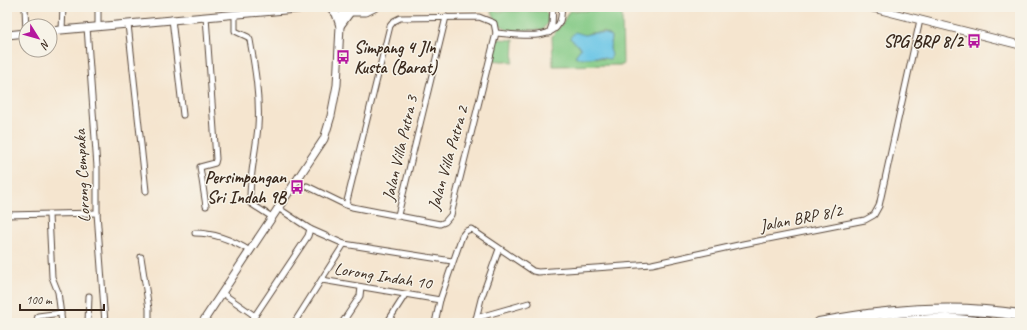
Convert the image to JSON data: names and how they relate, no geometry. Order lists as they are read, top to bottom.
{
  "streets": {
    "street": [
      "Jalan Villa Putra 3",
      "Jalan Villa Putra 2",
      "Lorong Cempaka",
      "Jalan BRP 8/2",
      "Lorong Indah 10"
    ]
  },
  "crossings": [
    ["Jalan Villa Putra 3", "Jalan Villa Putra 2"]
  ],
  "places": {
    "bus stop": ["SPG BRP 8/2", "Simpang 4 Jln Kusta (Barat)", "Persimpangan Sri Indah 9B"]
  },
  "scale_bar": "100 m",
  "north": "bottom right"
}
